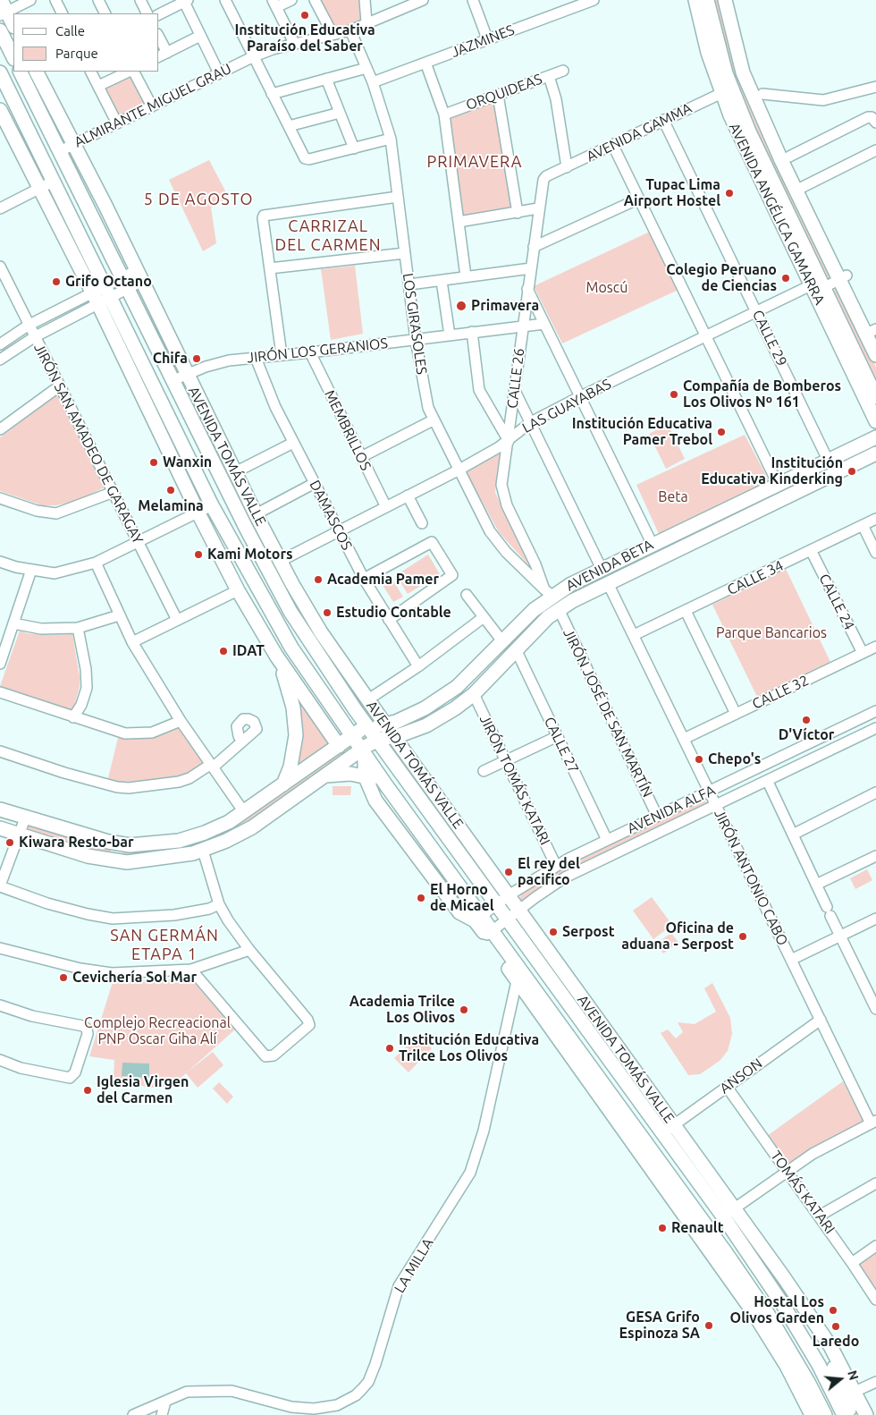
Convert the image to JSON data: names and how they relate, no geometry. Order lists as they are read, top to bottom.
{
  "streets": {
    "main road": ["AVENIDA ANGÉLICA GAMARRA", "AVENIDA TOMÁS VALLE", "AVENIDA BETA"],
    "street": [
      "JAZMINES",
      "ORQUIDEAS",
      "ALMIRANTE MIGUEL GRAU",
      "AVENIDA GAMMA",
      "LOS GIRASOLES",
      "CALLE 29",
      "JIRÓN LOS GERANIOS",
      "CALLE 26",
      "LAS GUAYABAS",
      "MEMBRILLOS",
      "JIRÓN SAN AMADEO DE GARAGAY",
      "DAMASCOS",
      "CALLE 34",
      "CALLE 24",
      "CALLE 32",
      "JIRÓN JOSÉ DE SAN MARTÍN",
      "CALLE 27",
      "JIRÓN TOMÁS KATARI",
      "AVENIDA ALFA",
      "JIRÓN ANTONIO CABO",
      "ANSON",
      "TOMÁS KATARI",
      "LA MILLA"
    ]
  },
  "crossings": [
    ["JAZMINES", "LOS GIRASOLES"],
    ["ALMIRANTE MIGUEL GRAU", "LOS GIRASOLES"],
    ["ALMIRANTE MIGUEL GRAU", "AVENIDA TOMÁS VALLE"],
    ["AVENIDA GAMMA", "AVENIDA ANGÉLICA GAMARRA"],
    ["AVENIDA GAMMA", "CALLE 29"],
    ["AVENIDA GAMMA", "CALLE 26"],
    ["AVENIDA ANGÉLICA GAMARRA", "LAS GUAYABAS"],
    ["LOS GIRASOLES", "JIRÓN LOS GERANIOS"],
    ["LOS GIRASOLES", "CALLE 26"],
    ["LOS GIRASOLES", "LAS GUAYABAS"],
    ["LOS GIRASOLES", "AVENIDA BETA"],
    ["CALLE 29", "LAS GUAYABAS"],
    ["CALLE 29", "AVENIDA BETA"],
    ["JIRÓN LOS GERANIOS", "CALLE 26"],
    ["JIRÓN LOS GERANIOS", "MEMBRILLOS"],
    ["JIRÓN LOS GERANIOS", "AVENIDA TOMÁS VALLE"],
    ["JIRÓN LOS GERANIOS", "DAMASCOS"],
    ["CALLE 26", "LAS GUAYABAS"],
    ["CALLE 26", "AVENIDA BETA"],
    ["LAS GUAYABAS", "MEMBRILLOS"],
    ["LAS GUAYABAS", "AVENIDA TOMÁS VALLE"],
    ["LAS GUAYABAS", "DAMASCOS"],
    ["AVENIDA TOMÁS VALLE", "AVENIDA BETA"],
    ["AVENIDA TOMÁS VALLE", "AVENIDA ALFA"],
    ["AVENIDA TOMÁS VALLE", "ANSON"],
    ["AVENIDA BETA", "JIRÓN JOSÉ DE SAN MARTÍN"],
    ["AVENIDA BETA", "CALLE 27"],
    ["AVENIDA BETA", "JIRÓN TOMÁS KATARI"],
    ["AVENIDA BETA", "JIRÓN ANTONIO CABO"],
    ["CALLE 34", "CALLE 24"],
    ["CALLE 34", "JIRÓN ANTONIO CABO"],
    ["CALLE 24", "CALLE 32"],
    ["CALLE 32", "JIRÓN ANTONIO CABO"],
    ["JIRÓN JOSÉ DE SAN MARTÍN", "AVENIDA ALFA"],
    ["CALLE 27", "AVENIDA ALFA"],
    ["JIRÓN TOMÁS KATARI", "AVENIDA ALFA"],
    ["AVENIDA ALFA", "JIRÓN ANTONIO CABO"],
    ["JIRÓN ANTONIO CABO", "ANSON"],
    ["ANSON", "TOMÁS KATARI"]
  ],
  "districts": [
    "PRIMAVERA",
    "5 DE AGOSTO",
    "CARRIZAL DEL CARMEN",
    "SAN GERMÁN ETAPA 1"
  ],
  "parks": [
    "Moscú",
    "Beta",
    "Parque Bancarios",
    "Complejo Recreacional PNP Oscar Giha Alí"
  ],
  "places": [
    "Institución Educativa Paraíso del Saber",
    "Tupac Lima Airport Hostel",
    "Colegio Peruano de Ciencias",
    "Grifo Octano",
    "Primavera",
    "Chifa",
    "Compañía de Bomberos Los Olivos Nº 161",
    "Institución Educativa Pamer Trebol",
    "Wanxin",
    "Institución Educativa Kinderking",
    "Melamina",
    "Kami Motors",
    "Academia Pamer",
    "Estudio Contable",
    "IDAT",
    "D'Víctor",
    "Chepo's",
    "Kiwara Resto-bar",
    "El rey del pacifico",
    "El Horno de Micael",
    "Serpost",
    "Oficina de aduana - Serpost",
    "Cevichería Sol Mar",
    "Academia Trilce Los Olivos",
    "Institución Educativa Trilce Los Olivos",
    "Iglesia Virgen del Carmen",
    "Renault",
    "Hostal Los Olivos Garden",
    "GESA Grifo Espinoza SA",
    "Laredo"
  ],
  "legend": ["Calle", "Parque"],
  "north": "right"
}
